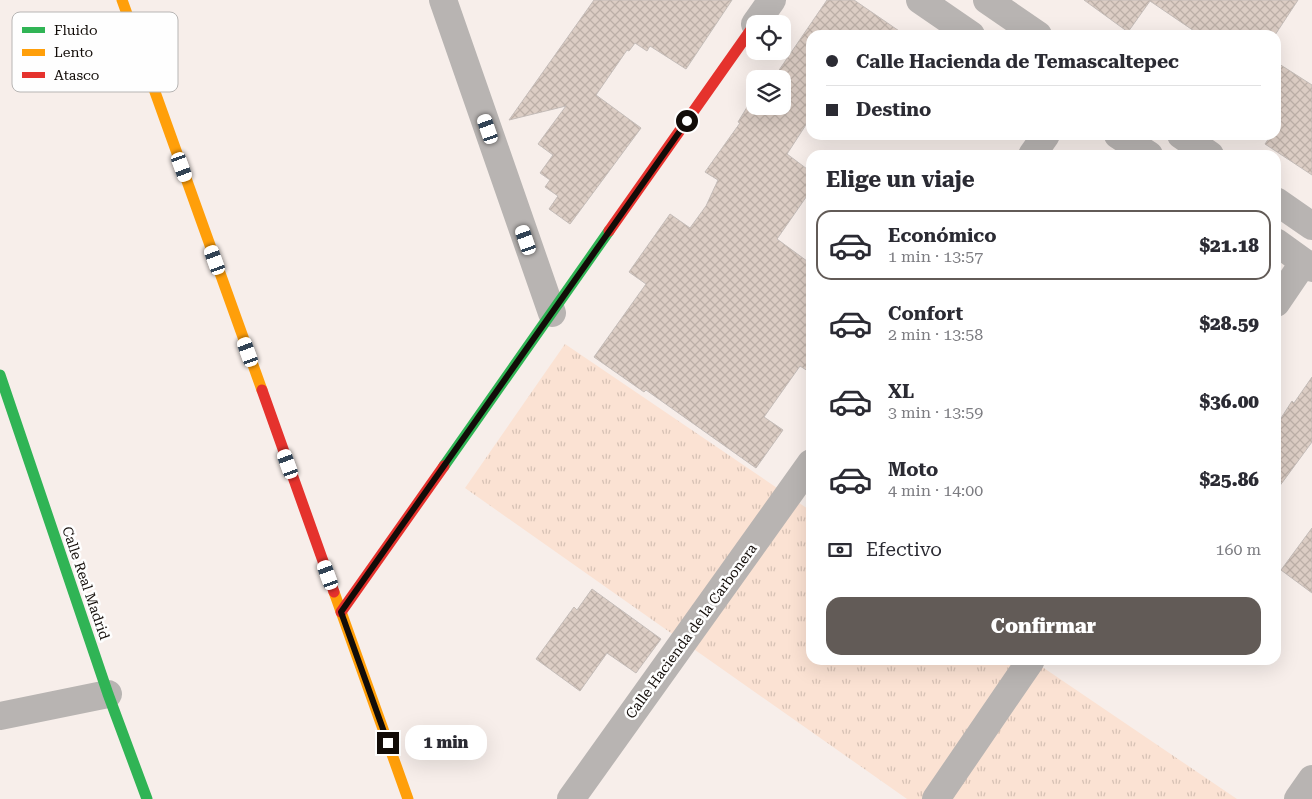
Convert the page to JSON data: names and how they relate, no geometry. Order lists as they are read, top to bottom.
{
  "streets": {
    "street": ["Calle Real Madrid", "Calle Hacienda de la Carbonera"]
  },
  "legend": ["Fluido", "Lento", "Atasco"],
  "page": {
    "banner": ["Calle Hacienda de Temascaltepec", "Destino"],
    "heading": "Elige un viaje",
    "list": [
      {
        "name": "Económico",
        "note": "1 min · 13:57",
        "value": "$21.18"
      },
      {
        "name": "Confort",
        "note": "2 min · 13:58",
        "value": "$28.59"
      },
      {
        "name": "XL",
        "note": "3 min · 13:59",
        "value": "$36.00"
      },
      {
        "name": "Moto",
        "note": "4 min · 14:00",
        "value": "$25.86"
      }
    ],
    "pay": ["Efectivo", "160 m"],
    "buttons": "Confirmar",
    "bubble": "1 min"
  }
}
